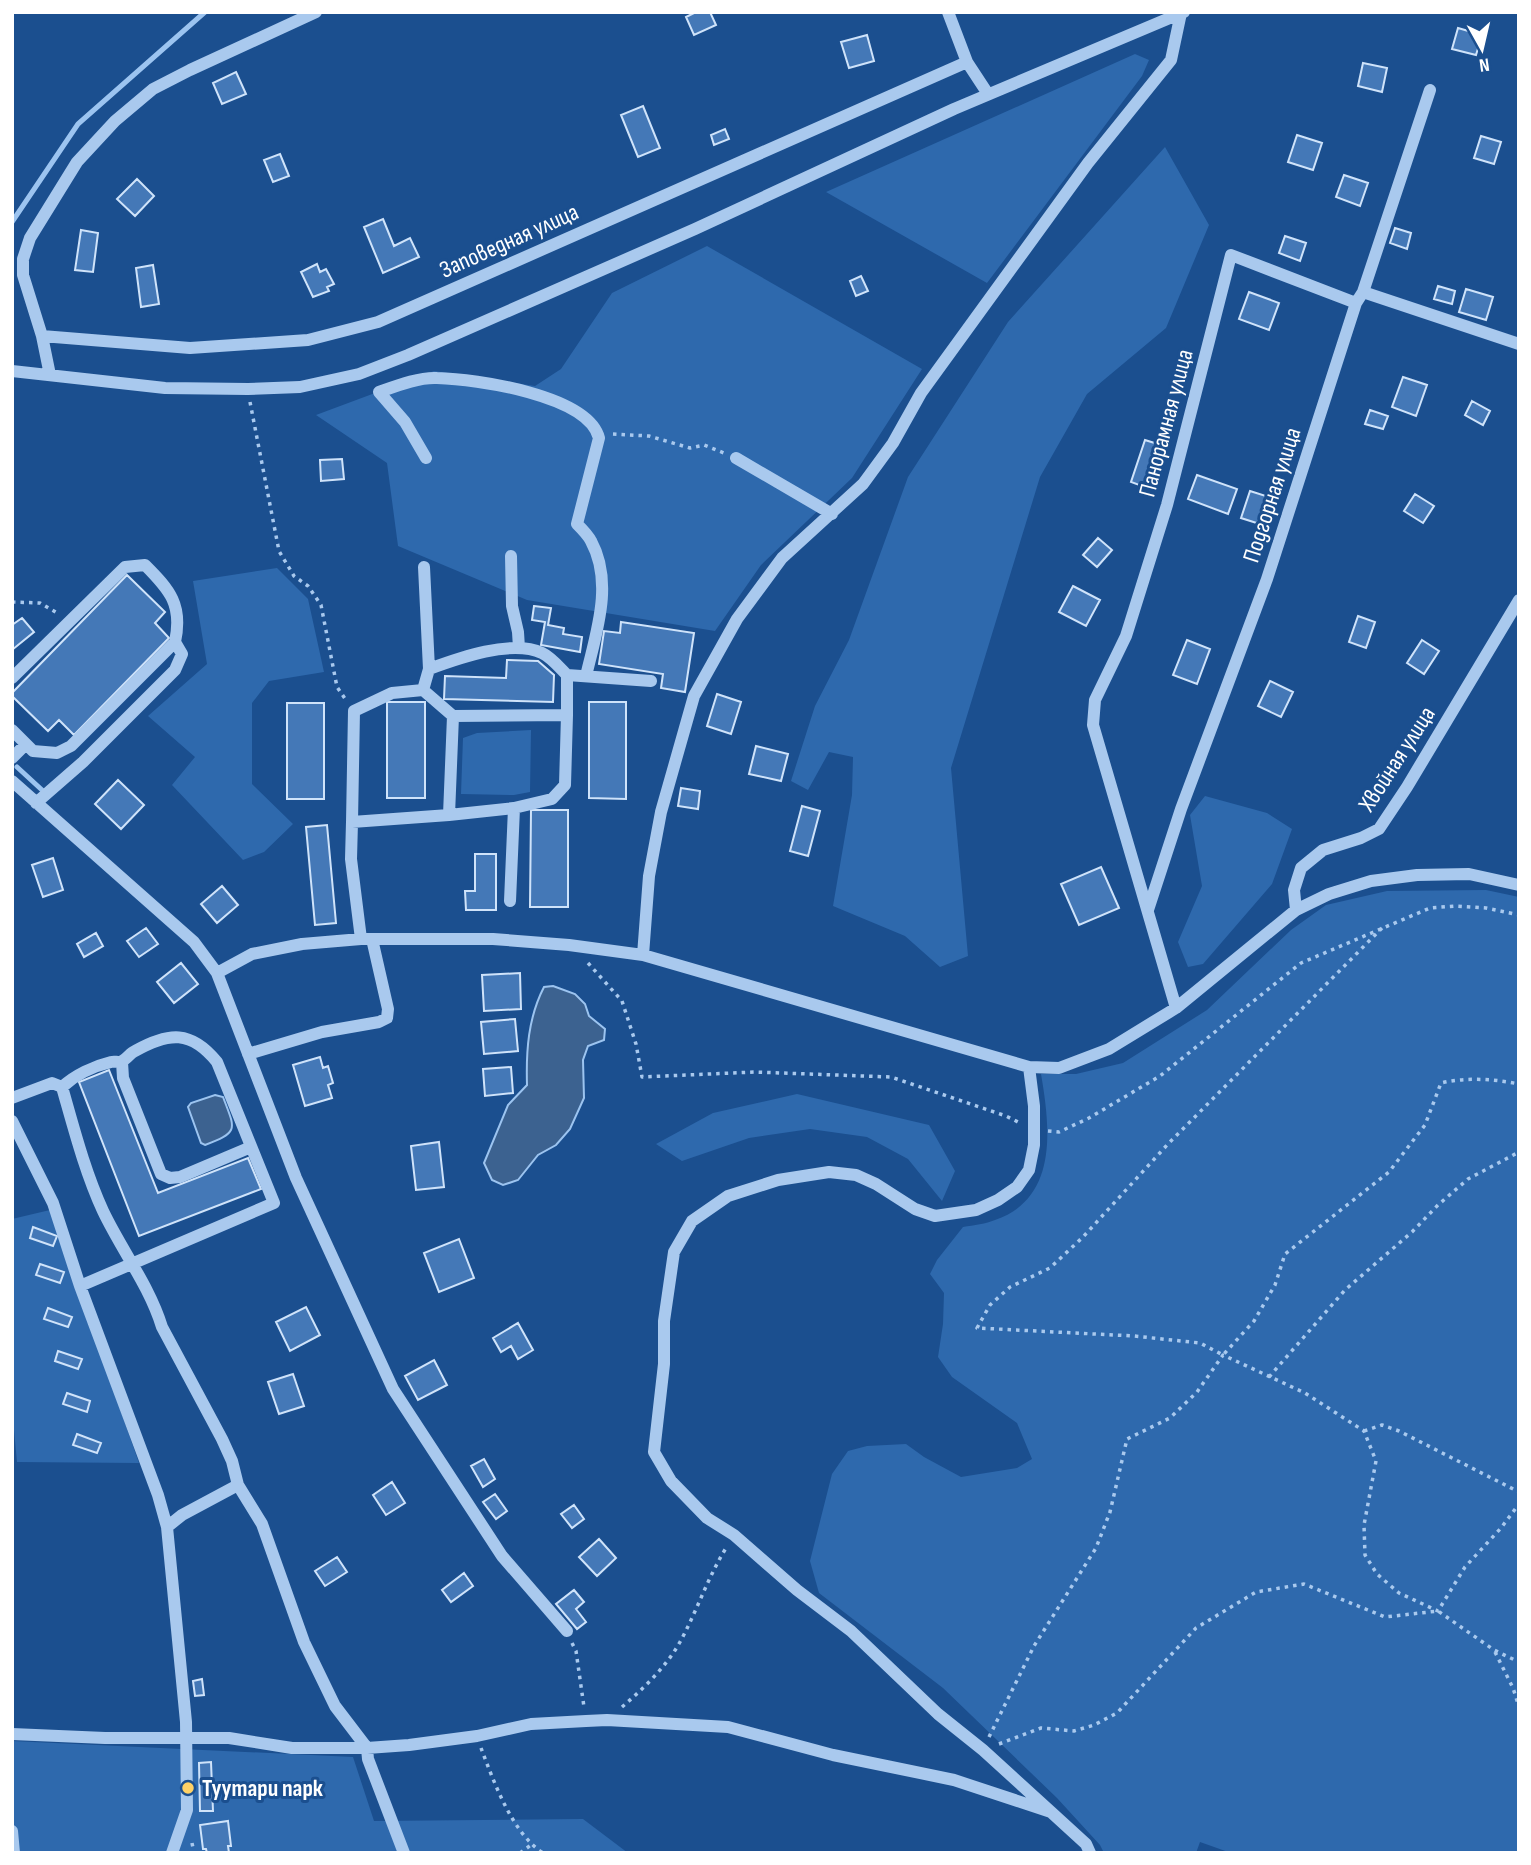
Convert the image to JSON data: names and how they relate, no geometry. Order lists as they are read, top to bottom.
{
  "streets": {
    "street": [
      "Заповедная улица",
      "Панорамная улица",
      "Подгорная улица",
      "Хвойная улица"
    ]
  },
  "crossings": [
    ["Панорамная улица", "Подгорная улица"]
  ],
  "places": ["Туутари парк"],
  "north": "bottom"
}
